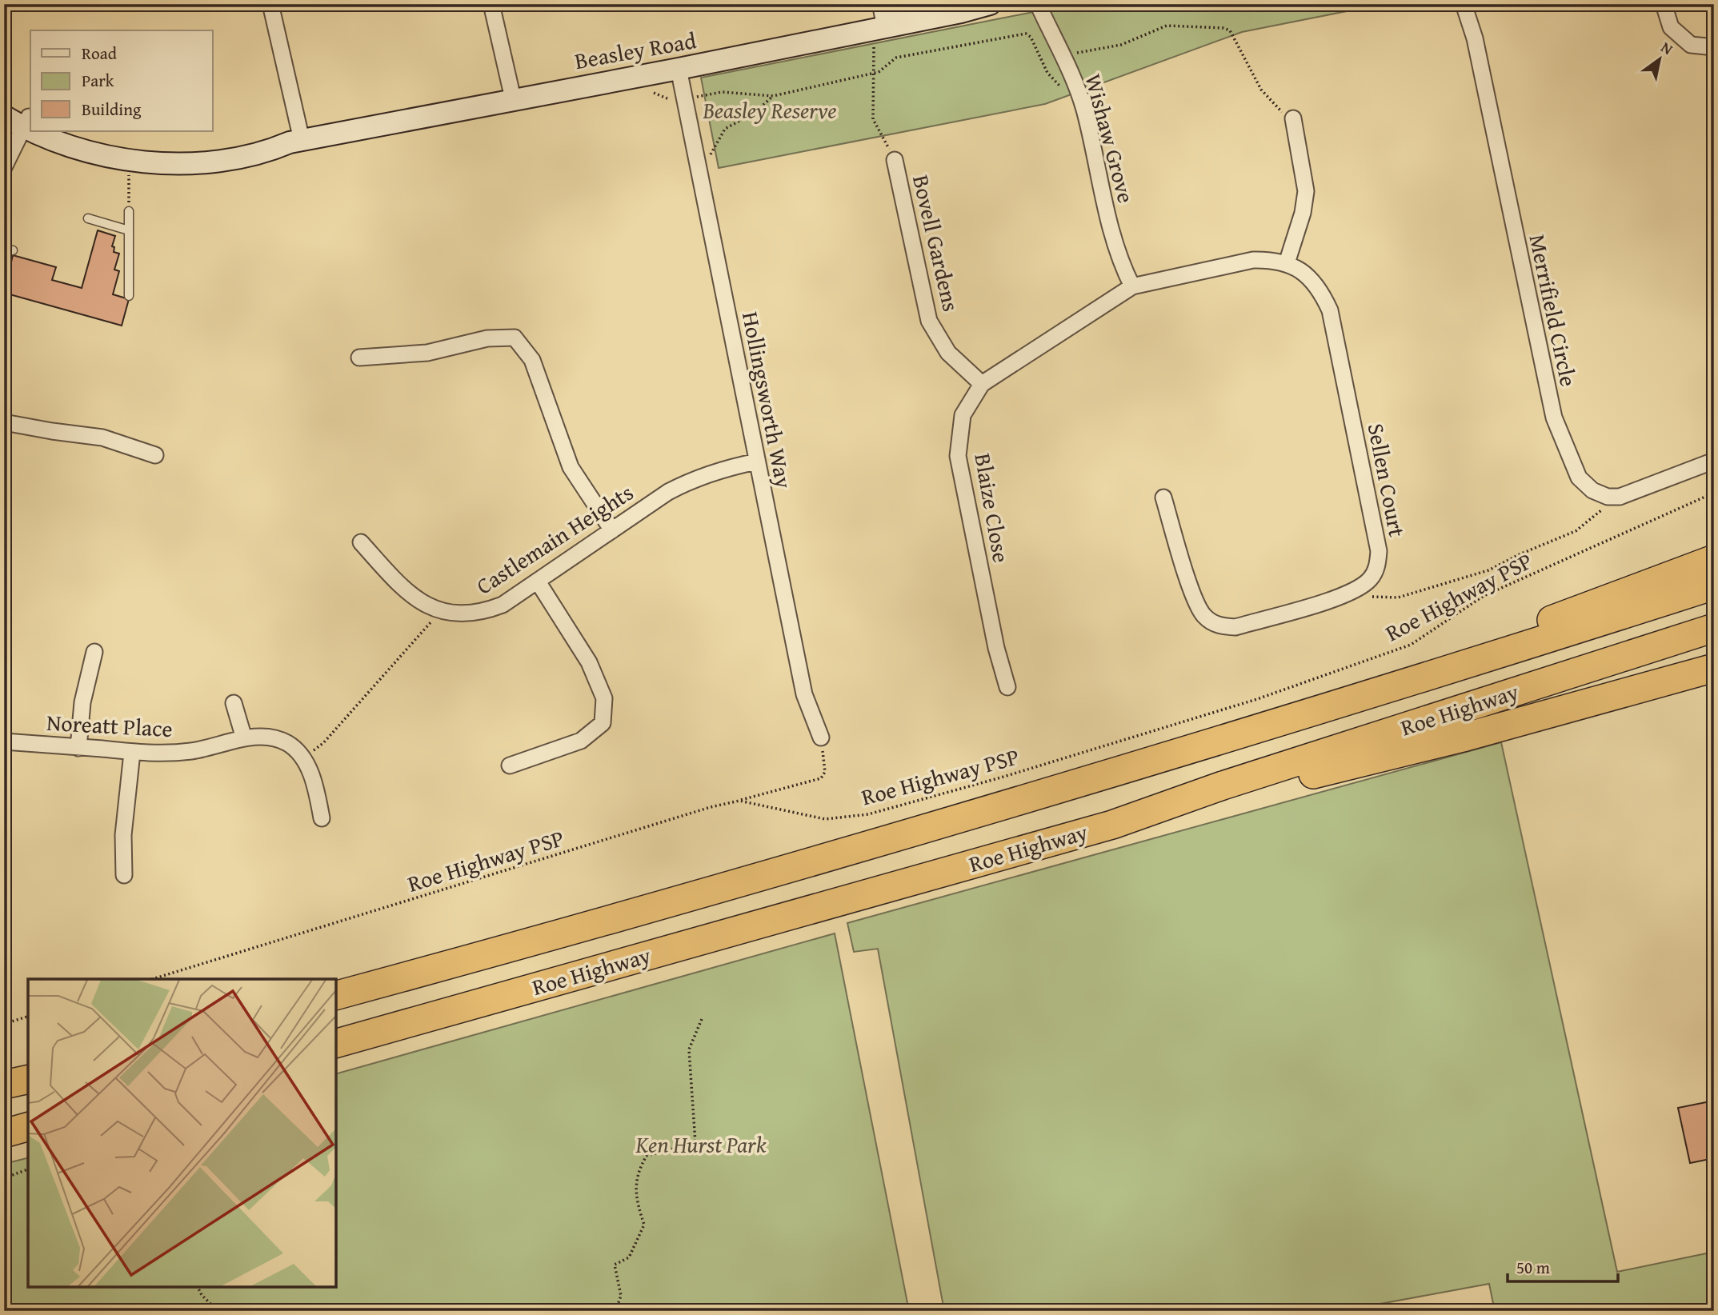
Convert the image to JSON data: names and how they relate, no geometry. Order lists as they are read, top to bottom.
{
  "streets": {
    "highway": ["Roe Highway"],
    "main road": ["Beasley Road"],
    "street": [
      "Wishaw Grove",
      "Bovell Gardens",
      "Merrifield Circle",
      "Hollingsworth Way",
      "Sellen Court",
      "Blaize Close",
      "Castlemain Heights",
      "Noreatt Place"
    ],
    "path": ["Roe Highway PSP"]
  },
  "crossings": [
    ["Beasley Road", "Hollingsworth Way"],
    ["Wishaw Grove", "Sellen Court"],
    ["Wishaw Grove", "Blaize Close"],
    ["Bovell Gardens", "Blaize Close"],
    ["Hollingsworth Way", "Castlemain Heights"],
    ["Sellen Court", "Blaize Close"]
  ],
  "parks": ["Beasley Reserve", "Ken Hurst Park"],
  "legend": ["Road", "Park", "Building"],
  "scale_bar": "50 m",
  "north": "top right"
}
